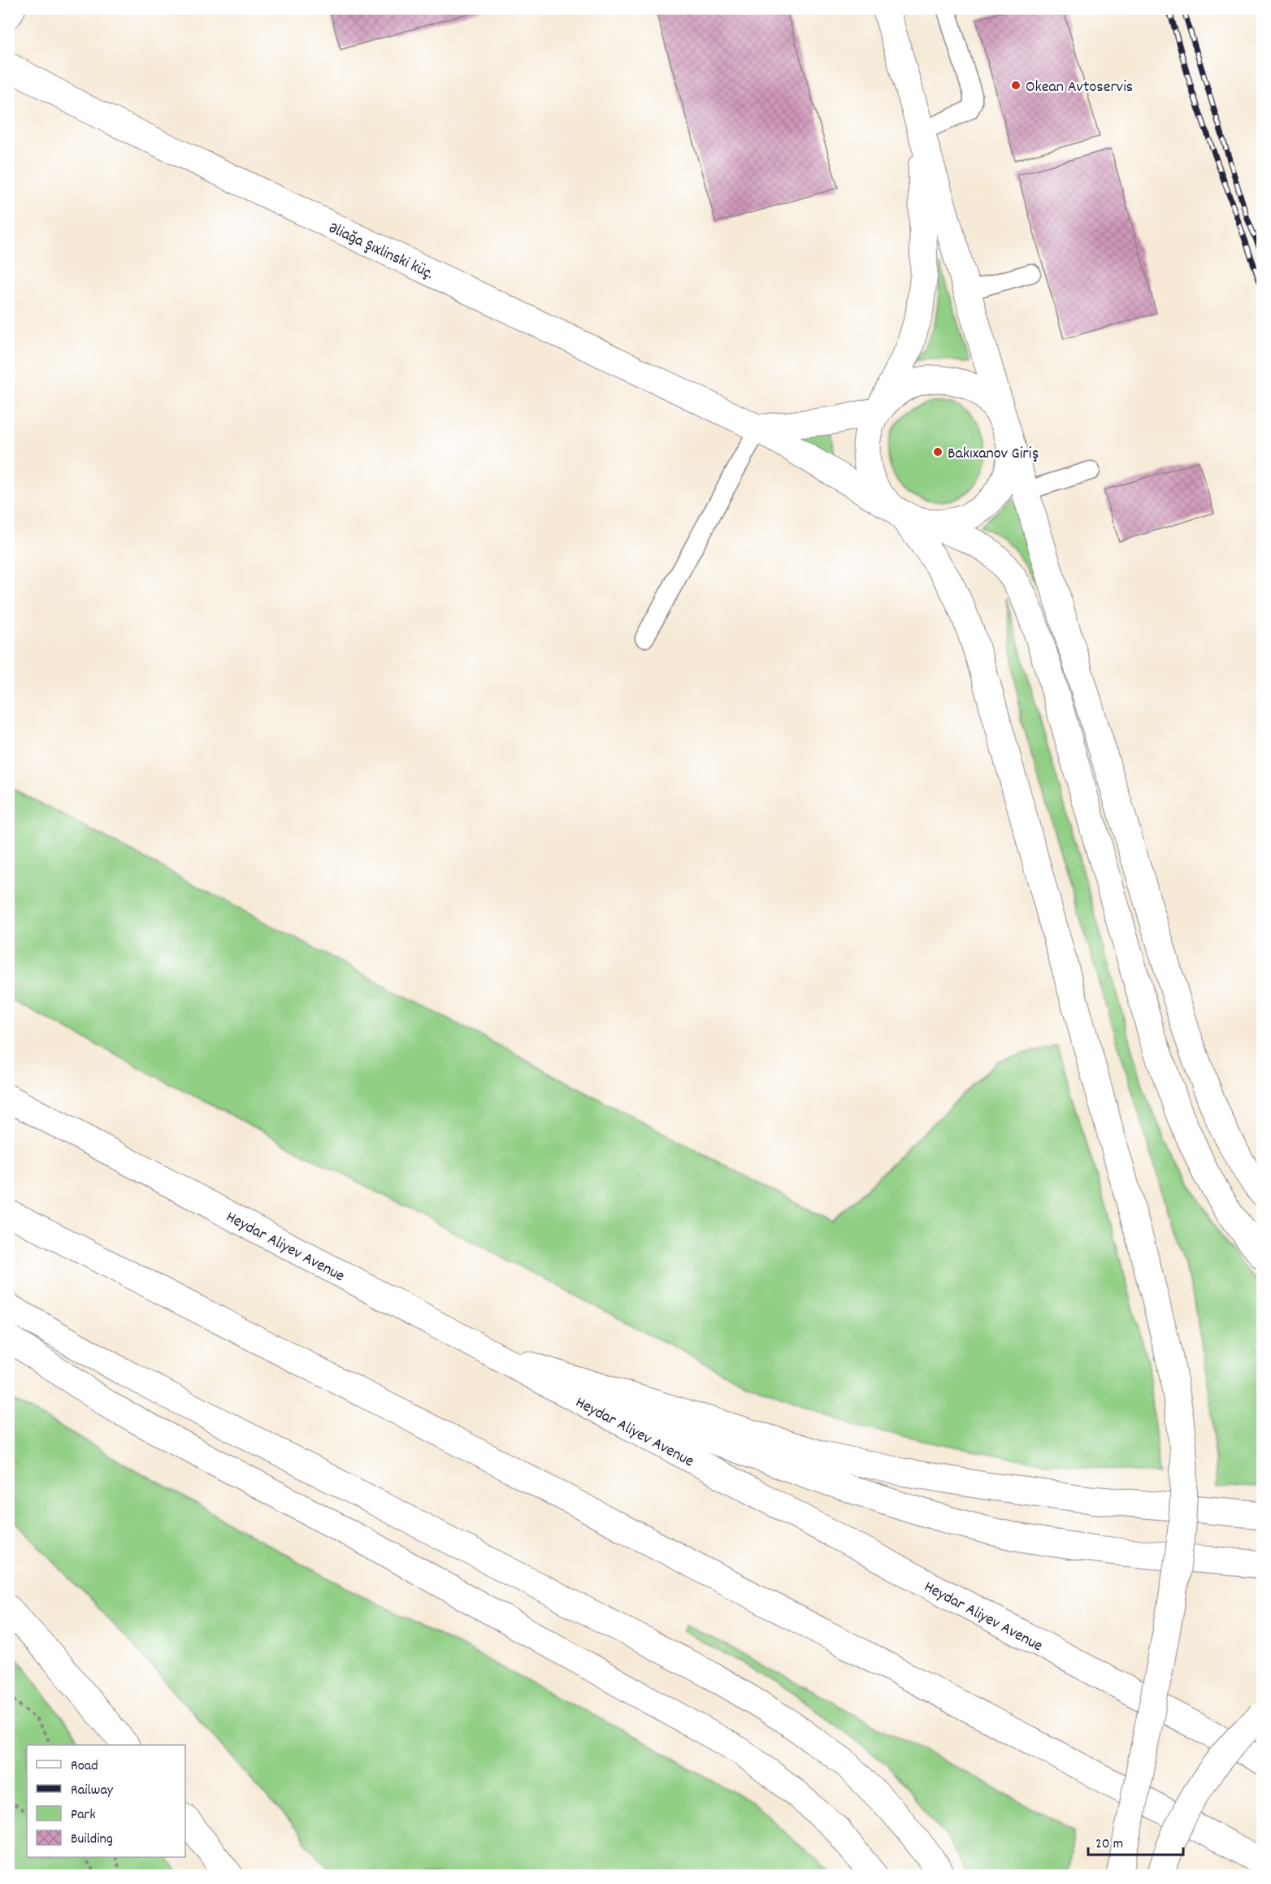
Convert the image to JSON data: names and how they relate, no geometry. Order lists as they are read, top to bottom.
{
  "streets": {
    "main road": ["Əliağa Şıxlinski küç.", "Heydar Aliyev Avenue"]
  },
  "places": ["Okean Avtoservis", "Bakıxanov Giriş"],
  "legend": [
    "Road",
    "Railway",
    "Park",
    "Building"
  ],
  "scale_bar": "20 m"
}
